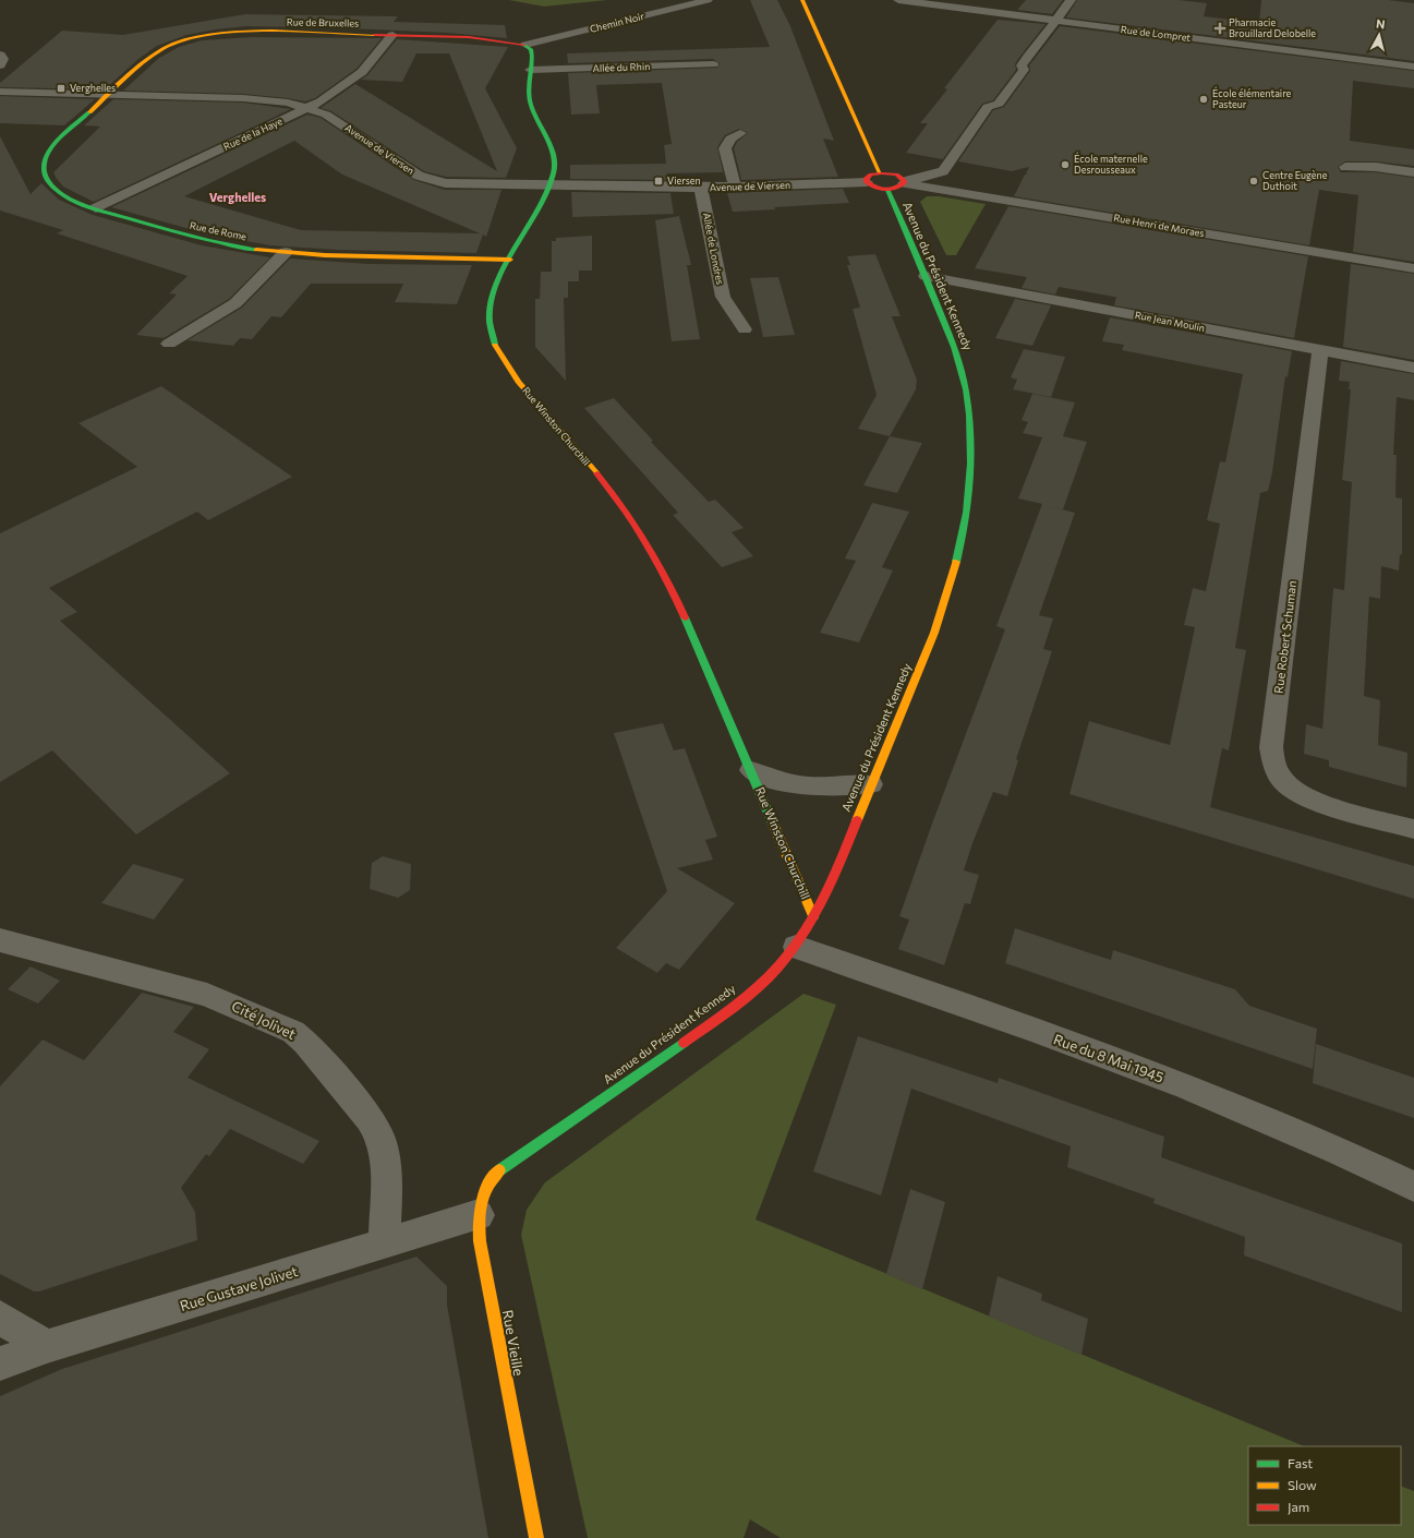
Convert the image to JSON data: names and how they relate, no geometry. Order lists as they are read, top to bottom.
{
  "streets": {
    "street": [
      "Rue de Bruxelles",
      "Chemin Noir",
      "Rue de Lompret",
      "Allée du Rhin",
      "Rue de la Haye",
      "Avenue de Viersen",
      "Rue Henri de Moraes",
      "Rue de Rome",
      "Allée de Londres",
      "Avenue du Président Kennedy",
      "Rue Jean Moulin",
      "Rue Winston Churchill",
      "Rue Robert Schuman",
      "Cité Jolivet",
      "Rue du 8 Mai 1945",
      "Rue Gustave Jolivet",
      "Rue Vieille"
    ]
  },
  "crossings": [
    ["Rue de Bruxelles", "Chemin Noir"],
    ["Rue de Bruxelles", "Rue de la Haye"],
    ["Rue de Bruxelles", "Avenue de Viersen"],
    ["Rue de Bruxelles", "Rue de Rome"],
    ["Allée du Rhin", "Rue Winston Churchill"],
    ["Rue de la Haye", "Avenue de Viersen"],
    ["Rue de la Haye", "Rue de Rome"],
    ["Avenue de Viersen", "Rue de Rome"],
    ["Avenue de Viersen", "Allée de Londres"],
    ["Avenue de Viersen", "Rue Winston Churchill"],
    ["Rue Henri de Moraes", "Avenue du Président Kennedy"],
    ["Rue de Rome", "Rue Winston Churchill"],
    ["Avenue du Président Kennedy", "Rue Jean Moulin"],
    ["Avenue du Président Kennedy", "Rue Winston Churchill"],
    ["Avenue du Président Kennedy", "Rue du 8 Mai 1945"],
    ["Avenue du Président Kennedy", "Rue Vieille"],
    ["Rue Jean Moulin", "Rue Robert Schuman"],
    ["Cité Jolivet", "Rue Gustave Jolivet"],
    ["Rue Gustave Jolivet", "Rue Vieille"]
  ],
  "districts": ["Verghelles"],
  "places": {
    "health": ["Pharmacie Brouillard Delobelle"],
    "transit": ["Verghelles", "Viersen"],
    "other": ["École élémentaire Pasteur", "École maternelle Desrousseaux", "Centre Eugène Duthoit"]
  },
  "legend": ["Fast", "Slow", "Jam"],
  "north": "top"
}
